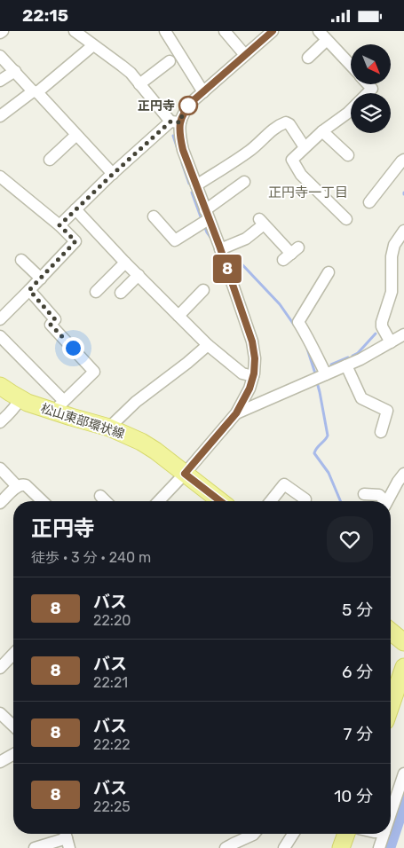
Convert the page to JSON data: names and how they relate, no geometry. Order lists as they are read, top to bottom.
{
  "streets": {
    "main road": ["松山東部環状線"]
  },
  "districts": ["正円寺一丁目"],
  "places": ["正円寺"],
  "lines": ["bus line 8"],
  "north": "bottom right",
  "page": {
    "status": "22:15",
    "on_map": "8",
    "heading": ["正円寺", "徒歩 · 3 分 · 240 m"],
    "list": [
      {
        "mark": "8",
        "name": "バス",
        "note": "22:20",
        "value": "5 分"
      },
      {
        "mark": "8",
        "name": "バス",
        "note": "22:21",
        "value": "6 分"
      },
      {
        "mark": "8",
        "name": "バス",
        "note": "22:22",
        "value": "7 分"
      },
      {
        "mark": "8",
        "name": "バス",
        "note": "22:25",
        "value": "10 分"
      }
    ]
  }
}
